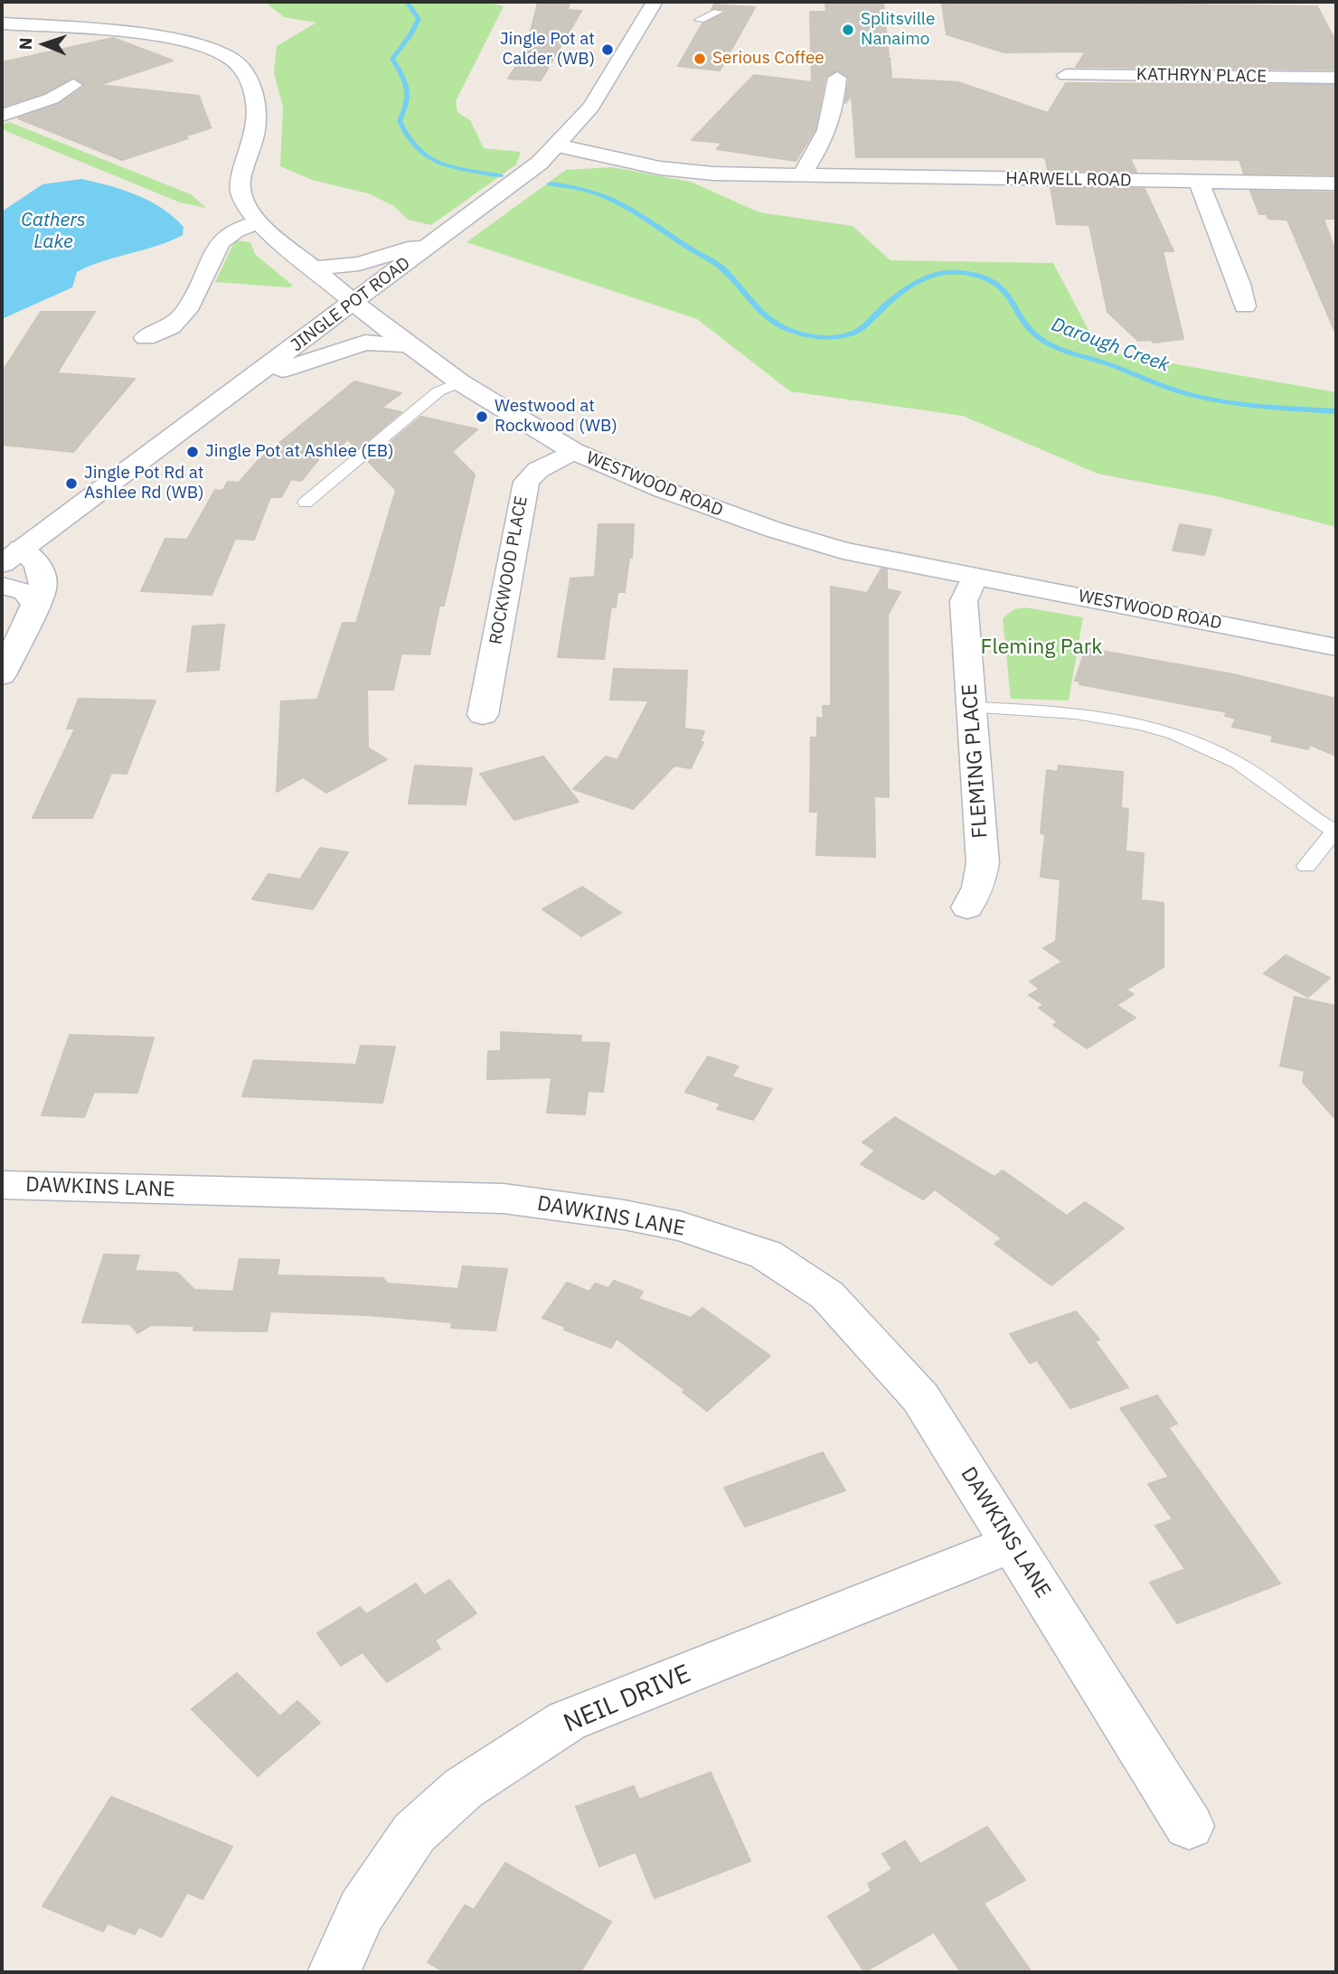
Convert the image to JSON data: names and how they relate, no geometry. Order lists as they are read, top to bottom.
{
  "streets": {
    "street": [
      "KATHRYN PLACE",
      "HARWELL ROAD",
      "JINGLE POT ROAD",
      "WESTWOOD ROAD",
      "ROCKWOOD PLACE",
      "FLEMING PLACE",
      "DAWKINS LANE",
      "NEIL DRIVE"
    ]
  },
  "crossings": [
    ["HARWELL ROAD", "JINGLE POT ROAD"],
    ["JINGLE POT ROAD", "WESTWOOD ROAD"],
    ["WESTWOOD ROAD", "ROCKWOOD PLACE"],
    ["WESTWOOD ROAD", "FLEMING PLACE"],
    ["DAWKINS LANE", "NEIL DRIVE"]
  ],
  "water": ["Cathers Lake", "Darough Creek"],
  "parks": ["Fleming Park"],
  "places": [
    "Splitsville Nanaimo",
    "Jingle Pot at Calder (WB)",
    "Serious Coffee",
    "Westwood at Rockwood (WB)",
    "Jingle Pot at Ashlee (EB)",
    "Jingle Pot Rd at Ashlee Rd (WB)"
  ],
  "north": "left"
}
